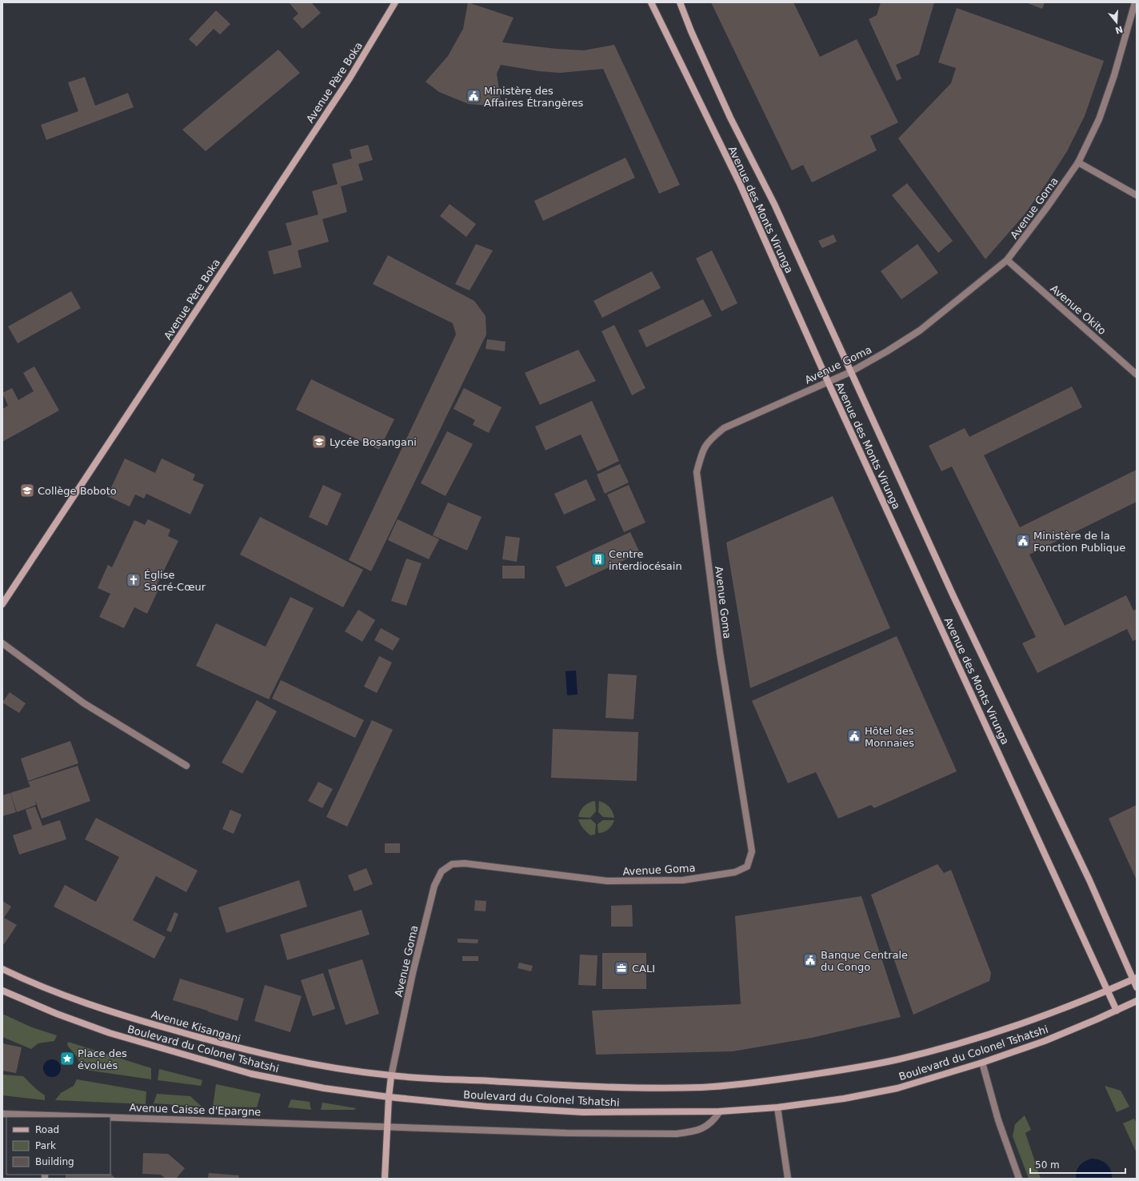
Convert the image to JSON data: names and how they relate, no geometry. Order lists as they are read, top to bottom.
{
  "streets": {
    "street": [
      "Avenue Père Boka",
      "Avenue Goma",
      "Avenue des Monts Virunga",
      "Avenue Okito",
      "Avenue Kisangani",
      "Boulevard du Colonel Tshatshi",
      "Avenue Caisse d'Epargne"
    ]
  },
  "crossings": [
    ["Avenue Goma", "Avenue des Monts Virunga"],
    ["Avenue Goma", "Avenue Okito"],
    ["Avenue Goma", "Avenue Kisangani"],
    ["Avenue Goma", "Boulevard du Colonel Tshatshi"],
    ["Avenue Goma", "Avenue Caisse d'Epargne"],
    ["Avenue des Monts Virunga", "Boulevard du Colonel Tshatshi"],
    ["Avenue Kisangani", "Boulevard du Colonel Tshatshi"],
    ["Boulevard du Colonel Tshatshi", "Avenue Caisse d'Epargne"]
  ],
  "places": {
    "public building": [
      "Ministère des Affaires Étrangères",
      "Ministère de la Fonction Publique",
      "Hôtel des Monnaies",
      "Banque Centrale du Congo"
    ],
    "school or university": ["Lycée Bosangani", "Collège Boboto"],
    "building": ["Centre interdiocésain"],
    "church": ["Église Sacré-Cœur"],
    "office": ["CALI"],
    "place": ["Place des évolués"]
  },
  "legend": ["Road", "Park", "Building"],
  "scale_bar": "50 m",
  "north": "bottom"
}
